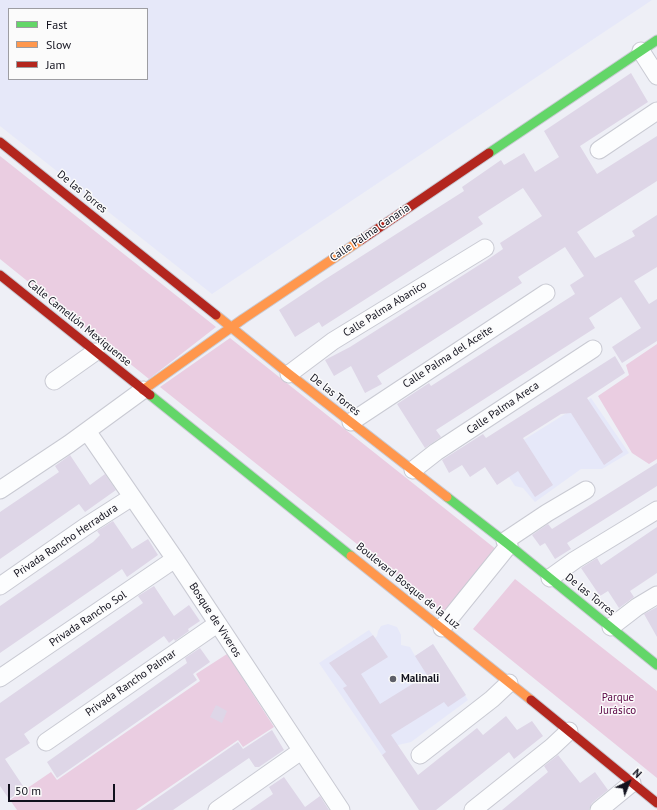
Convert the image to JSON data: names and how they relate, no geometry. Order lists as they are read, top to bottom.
{
  "streets": {
    "main road": [
      "De las Torres",
      "Calle Palma Canaria",
      "Calle Camellón Mexiquense",
      "Boulevard Bosque de la Luz"
    ],
    "street": [
      "Calle Palma Abanico",
      "Calle Palma del Aceite",
      "Calle Palma Areca",
      "Privada Rancho Herradura",
      "Privada Rancho Sol",
      "Bosque de Viveros",
      "Privada Rancho Palmar"
    ]
  },
  "crossings": [
    ["De las Torres", "Calle Palma Canaria"],
    ["De las Torres", "Calle Palma Abanico"],
    ["De las Torres", "Calle Palma del Aceite"],
    ["De las Torres", "Calle Palma Areca"],
    ["Calle Palma Canaria", "Calle Camellón Mexiquense"],
    ["Calle Palma Canaria", "Boulevard Bosque de la Luz"],
    ["Calle Palma Canaria", "Bosque de Viveros"],
    ["Calle Camellón Mexiquense", "Boulevard Bosque de la Luz"],
    ["Privada Rancho Herradura", "Bosque de Viveros"],
    ["Privada Rancho Sol", "Bosque de Viveros"],
    ["Bosque de Viveros", "Privada Rancho Palmar"]
  ],
  "parks": ["Parque Jurásico"],
  "places": ["Malinali"],
  "legend": ["Fast", "Slow", "Jam"],
  "scale_bar": "50 m",
  "north": "top right"
}
